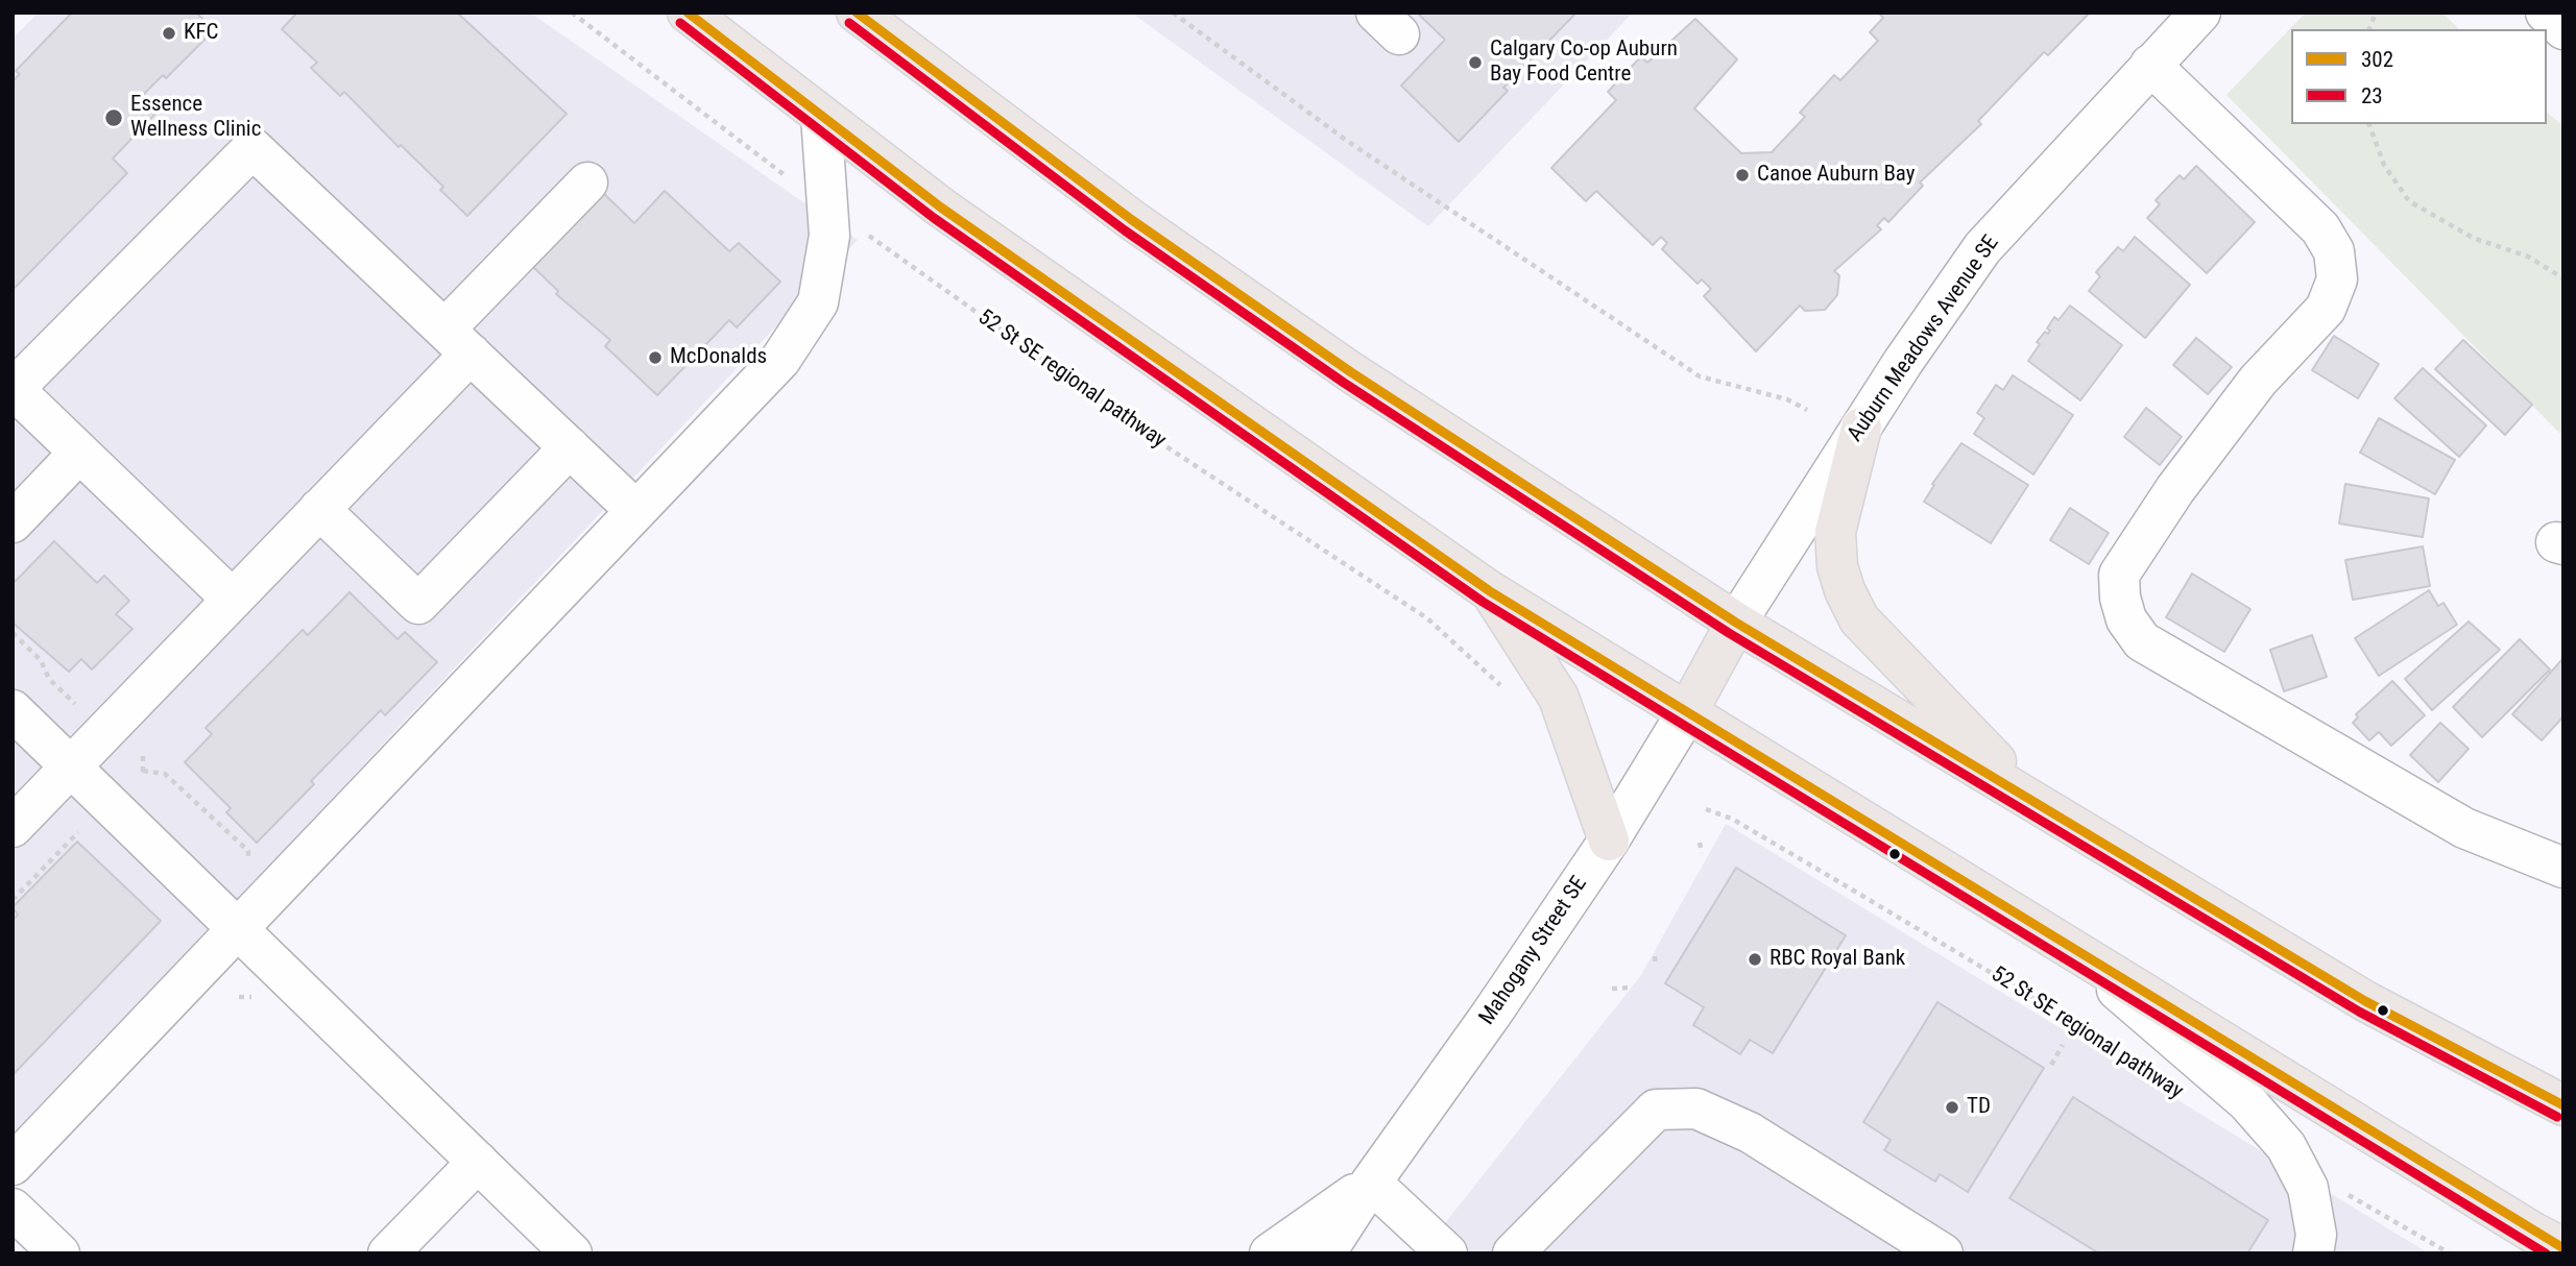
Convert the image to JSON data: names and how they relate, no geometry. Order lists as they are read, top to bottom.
{
  "streets": {
    "street": ["Auburn Meadows Avenue SE", "Mahogany Street SE"],
    "path": ["52 St SE regional pathway"]
  },
  "places": [
    "KFC",
    "Calgary Co-op Auburn Bay Food Centre",
    "Essence Wellness Clinic",
    "Canoe Auburn Bay",
    "McDonalds",
    "RBC Royal Bank",
    "TD"
  ],
  "lines": ["transit line 302", "transit line 23"],
  "legend": ["302", "23"]
}
